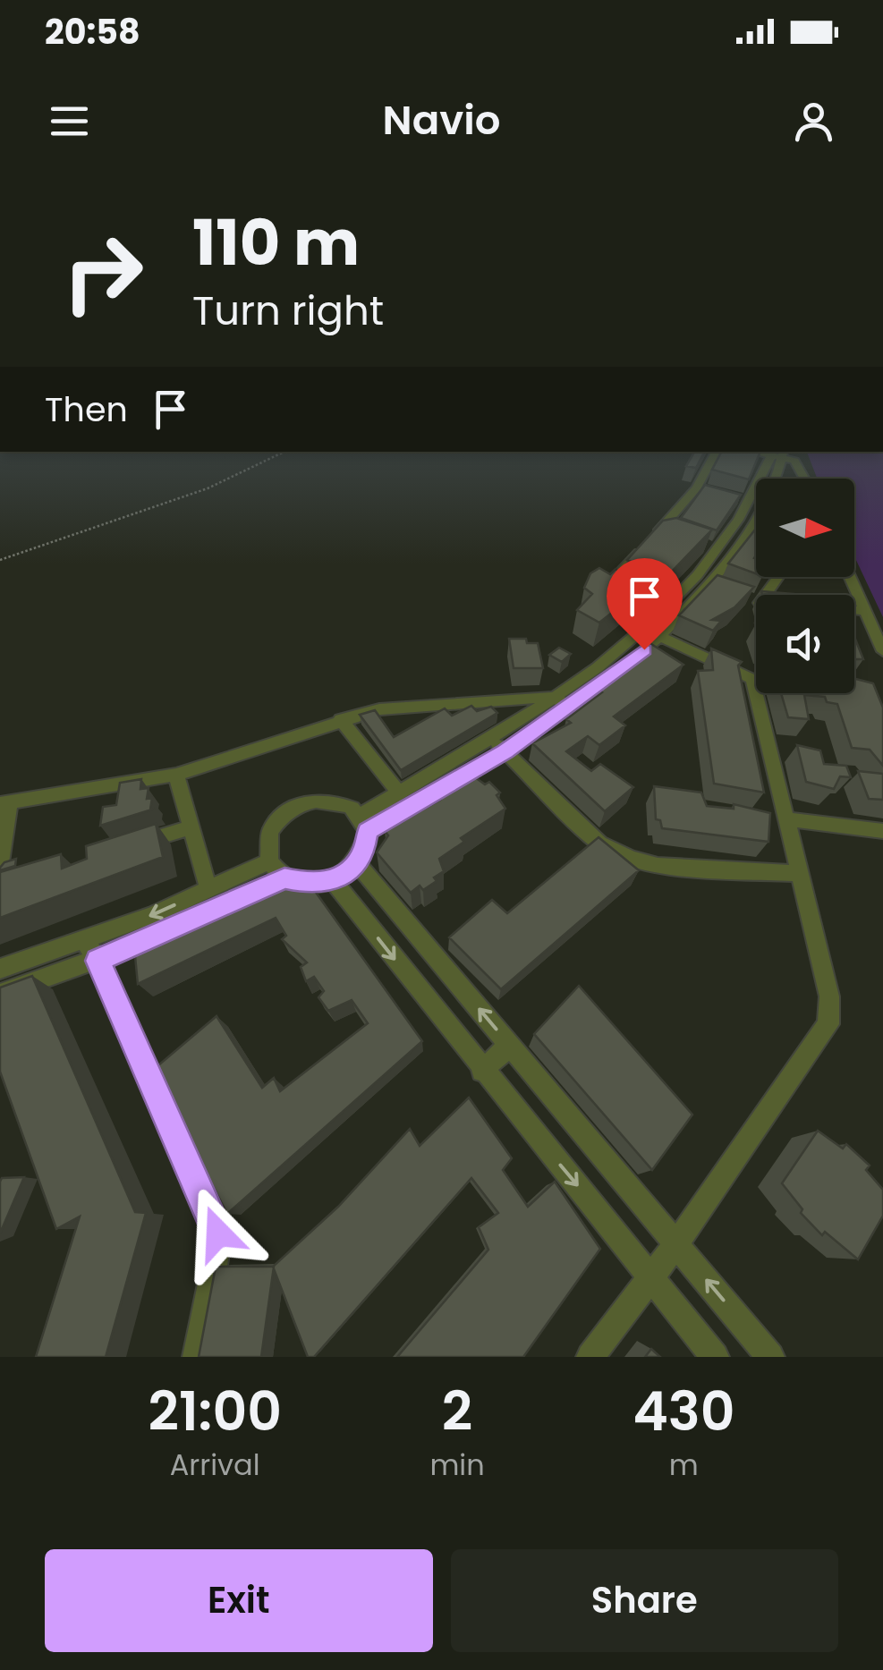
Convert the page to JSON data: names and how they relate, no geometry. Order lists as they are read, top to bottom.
{
  "north": "right",
  "page": {
    "status": "20:58",
    "header": "Navio",
    "turn": ["110 m", "Turn right"],
    "then": "Then",
    "eta": [
      "21:00",
      "Arrival",
      "2",
      "min",
      "430",
      "m"
    ],
    "buttons": ["Exit", "Share"]
  }
}
